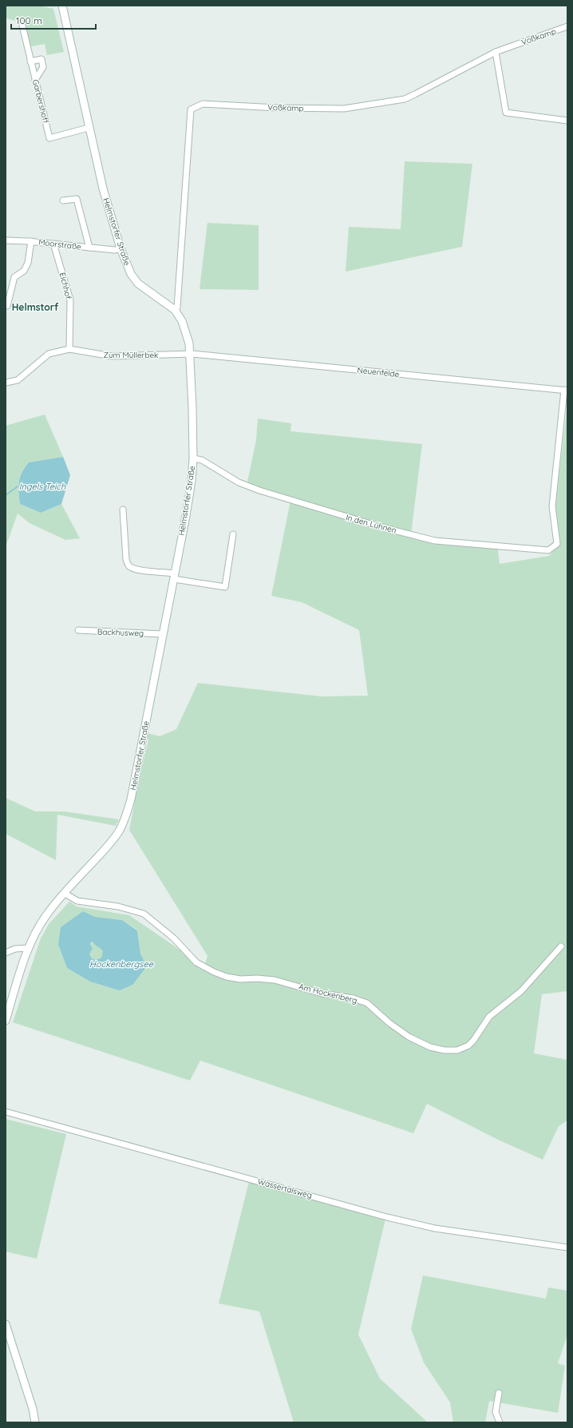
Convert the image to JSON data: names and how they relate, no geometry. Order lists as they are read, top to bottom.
{
  "streets": {
    "main road": ["Helmstorfer Straße"],
    "street": [
      "Voßkamp",
      "Garbershoff",
      "Moorstraße",
      "Eichhof",
      "Zum Müllerbek",
      "Neuenfelde",
      "In den Lühnen",
      "Backhusweg",
      "Am Hockenberg",
      "Wassertalsweg"
    ]
  },
  "crossings": [
    ["Voßkamp", "Helmstorfer Straße"],
    ["Garbershoff", "Helmstorfer Straße"],
    ["Helmstorfer Straße", "Moorstraße"],
    ["Helmstorfer Straße", "Zum Müllerbek"],
    ["Helmstorfer Straße", "Neuenfelde"],
    ["Helmstorfer Straße", "In den Lühnen"],
    ["Helmstorfer Straße", "Backhusweg"],
    ["Helmstorfer Straße", "Am Hockenberg"],
    ["Moorstraße", "Eichhof"],
    ["Eichhof", "Zum Müllerbek"],
    ["Zum Müllerbek", "Neuenfelde"],
    ["Neuenfelde", "In den Lühnen"]
  ],
  "districts": ["Helmstorf"],
  "water": ["Ingels Teich", "Hockenbergsee"],
  "scale_bar": "100 m"
}
